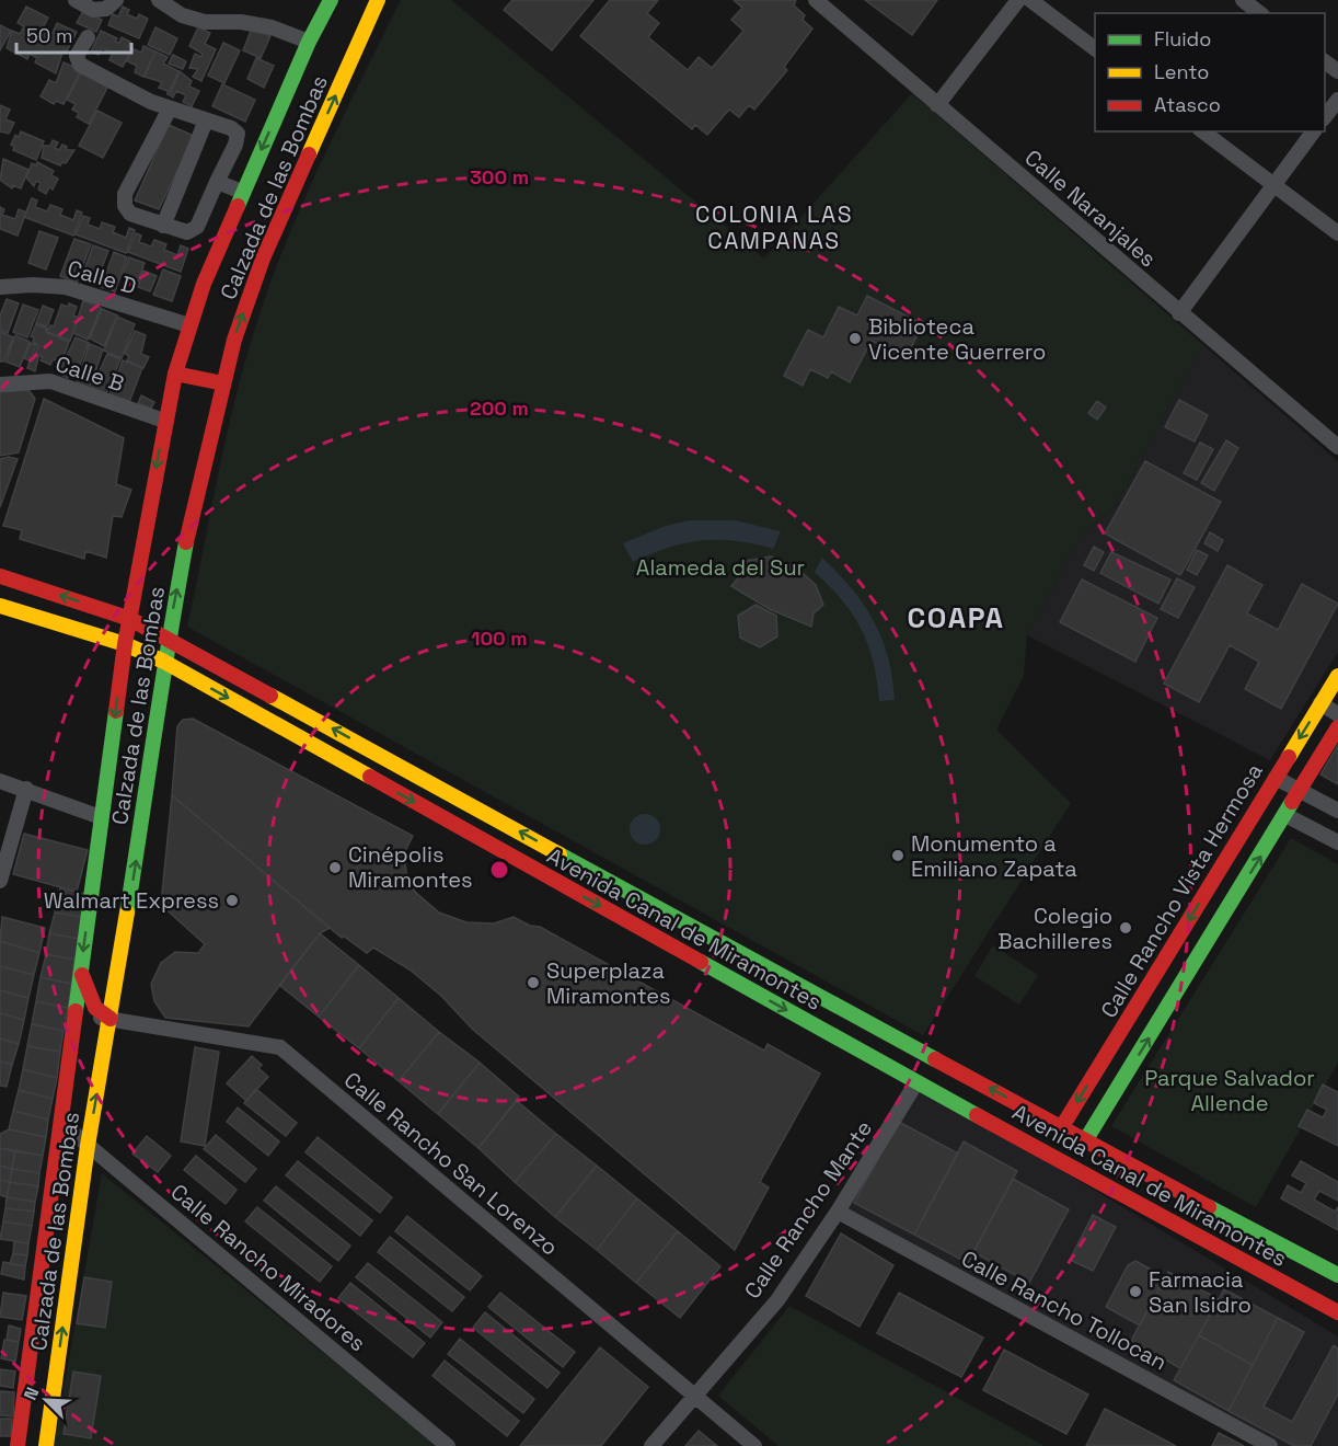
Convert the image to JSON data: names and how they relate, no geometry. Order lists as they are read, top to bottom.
{
  "streets": {
    "main road": ["Calzada de las Bombas", "Calle Rancho Vista Hermosa", "Avenida Canal de Miramontes"],
    "street": [
      "Calle Naranjales",
      "Calle D",
      "Calle B",
      "Calle Rancho San Lorenzo",
      "Calle Rancho Mante",
      "Calle Rancho Miradores",
      "Calle Rancho Tollocan"
    ]
  },
  "crossings": [
    ["Calzada de las Bombas", "Calle D"],
    ["Calzada de las Bombas", "Calle B"],
    ["Calzada de las Bombas", "Avenida Canal de Miramontes"],
    ["Calzada de las Bombas", "Calle Rancho San Lorenzo"],
    ["Calzada de las Bombas", "Calle Rancho Miradores"],
    ["Calle Rancho Vista Hermosa", "Avenida Canal de Miramontes"],
    ["Avenida Canal de Miramontes", "Calle Rancho Mante"],
    ["Calle Rancho San Lorenzo", "Calle Rancho Mante"],
    ["Calle Rancho Mante", "Calle Rancho Tollocan"]
  ],
  "districts": ["COLONIA LAS CAMPANAS", "COAPA"],
  "parks": ["Alameda del Sur", "Parque Salvador Allende"],
  "places": [
    "Biblioteca Vicente Guerrero",
    "Monumento a Emiliano Zapata",
    "Cinépolis Miramontes",
    "Walmart Express",
    "Colegio Bachilleres",
    "Superplaza Miramontes",
    "Farmacia San Isidro"
  ],
  "legend": ["Fluido", "Lento", "Atasco"],
  "scale_bar": "50 m",
  "north": "top left",
  "rings": ["300 m", "200 m", "100 m"]
}
